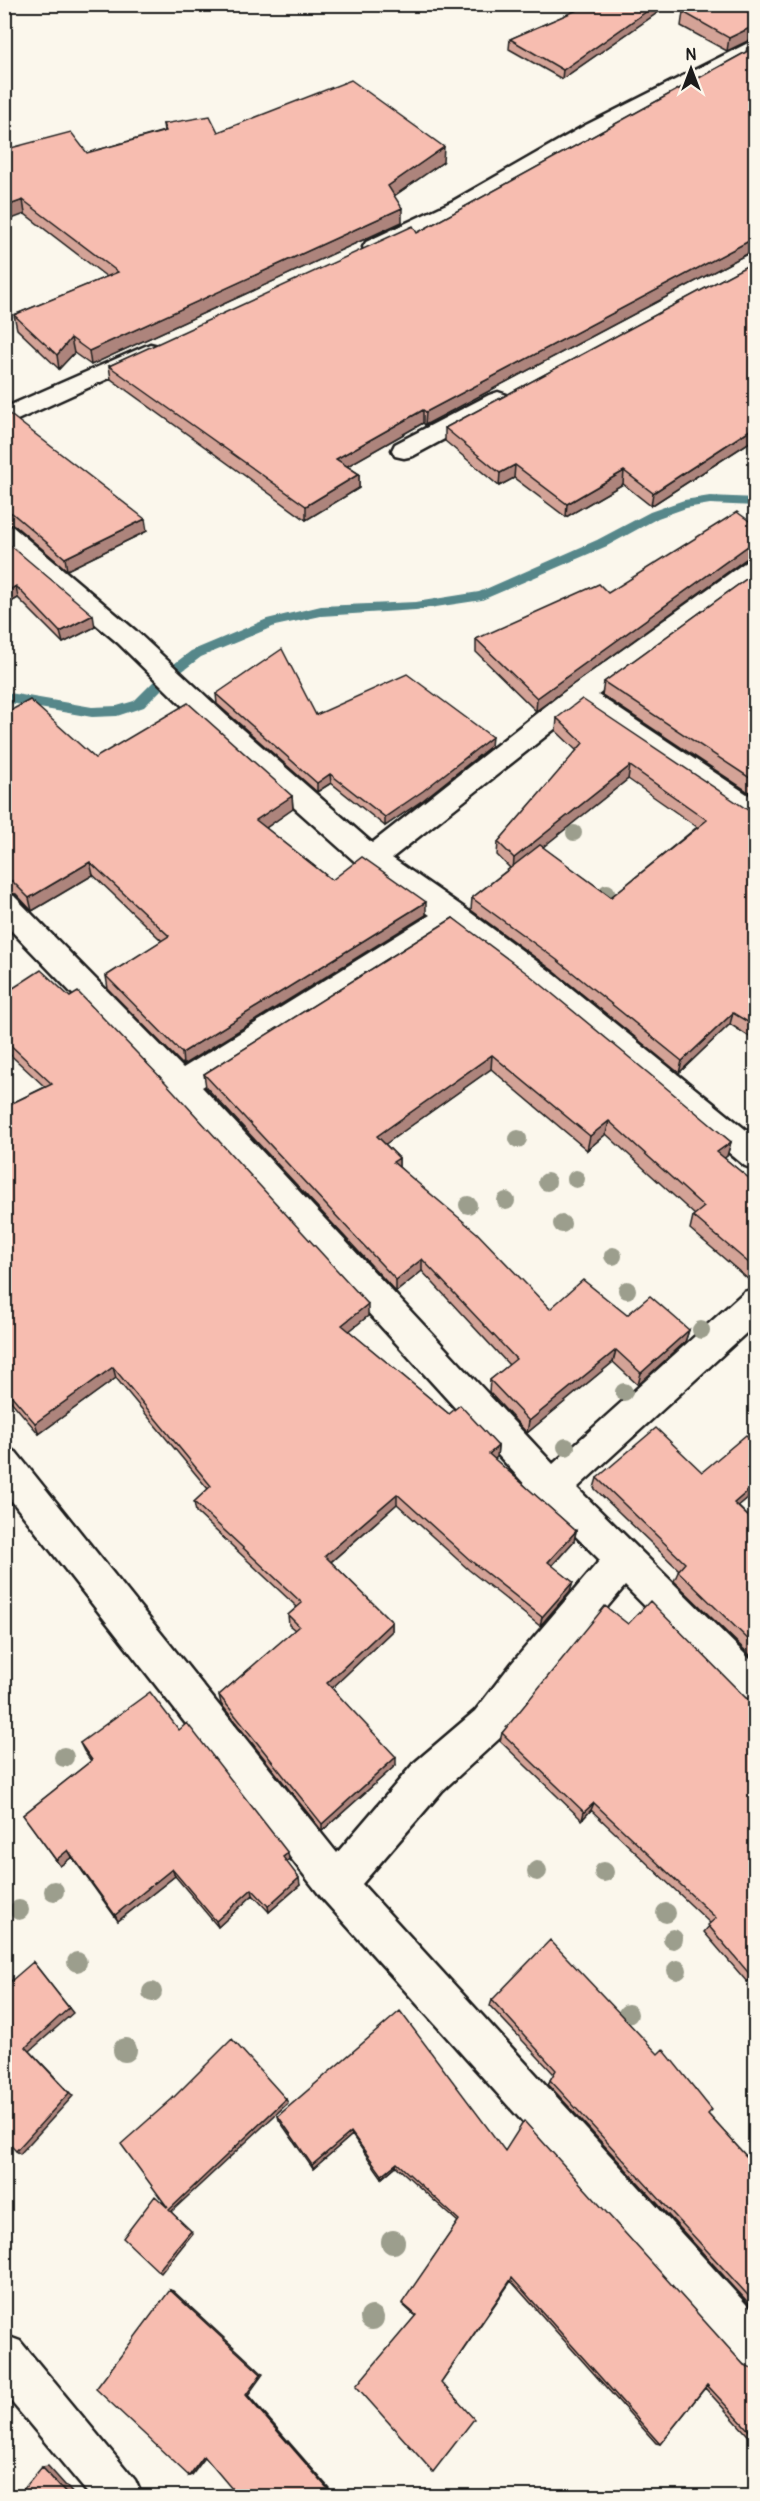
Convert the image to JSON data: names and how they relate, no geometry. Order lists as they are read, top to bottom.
{
  "north": "top"
}
